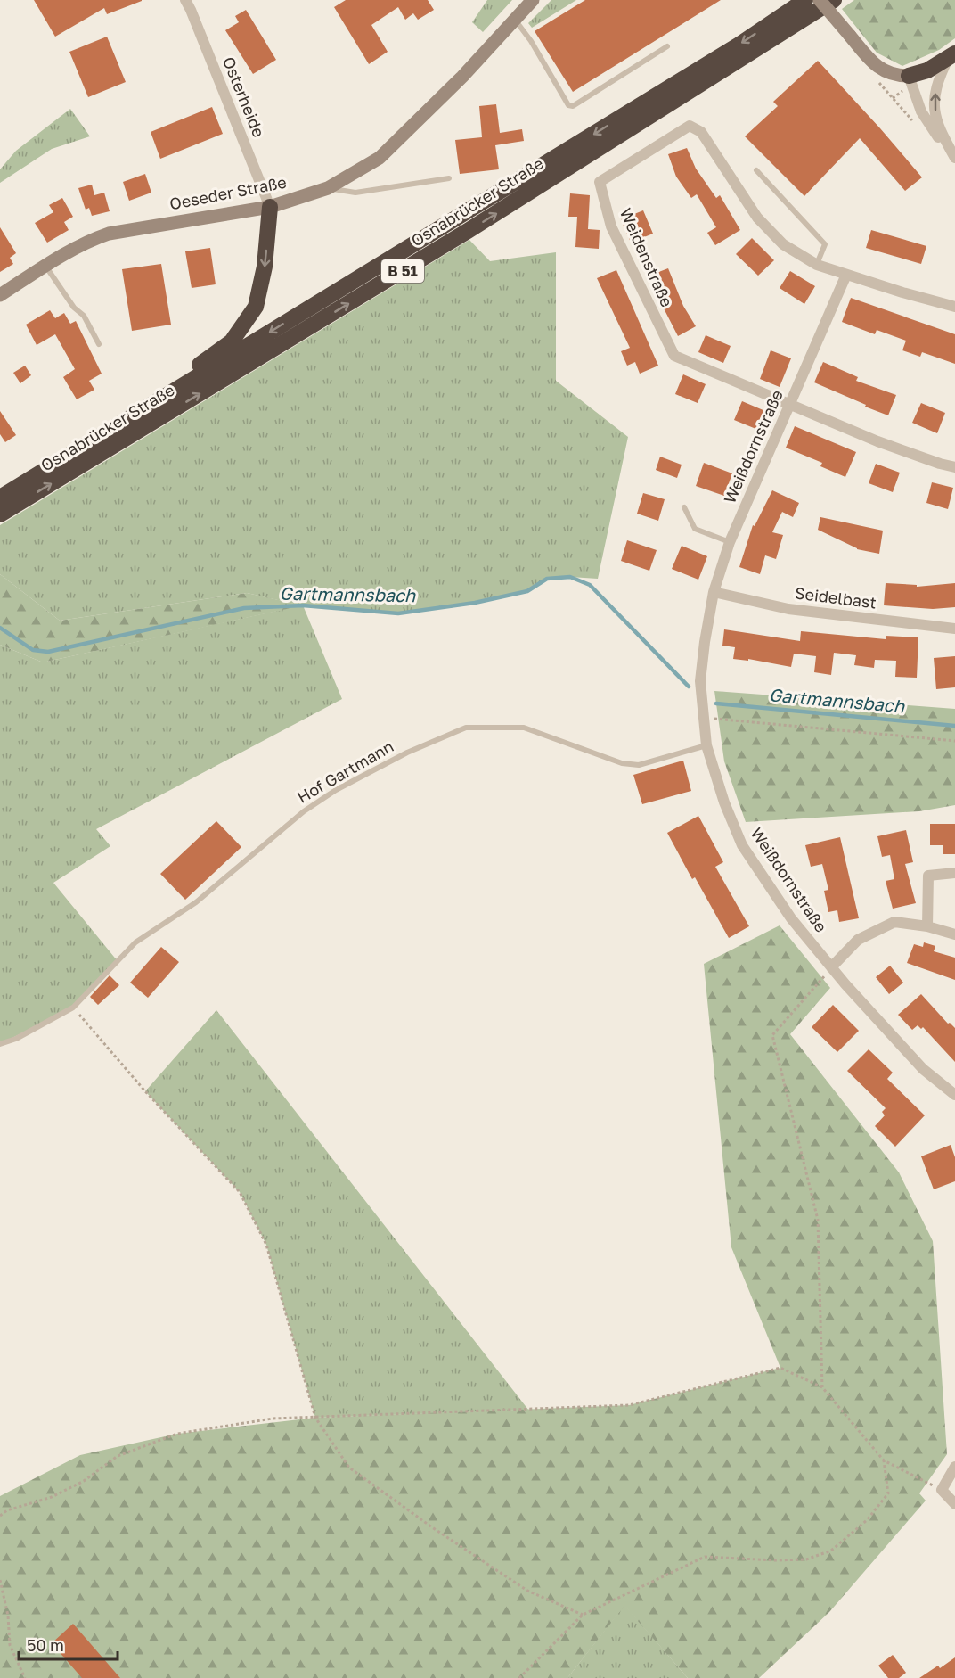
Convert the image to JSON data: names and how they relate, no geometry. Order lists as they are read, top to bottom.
{
  "streets": {
    "highway": ["Osnabrücker Straße", "B 51"],
    "street": [
      "Osterheide",
      "Oeseder Straße",
      "Weidenstraße",
      "Weißdornstraße",
      "Seidelbast"
    ],
    "lane": ["Hof Gartmann"]
  },
  "crossings": [
    ["Osterheide", "Oeseder Straße"],
    ["Weidenstraße", "Weißdornstraße"],
    ["Weißdornstraße", "Seidelbast"],
    ["Weißdornstraße", "Hof Gartmann"]
  ],
  "water": ["Gartmannsbach"],
  "scale_bar": "50 m"
}
